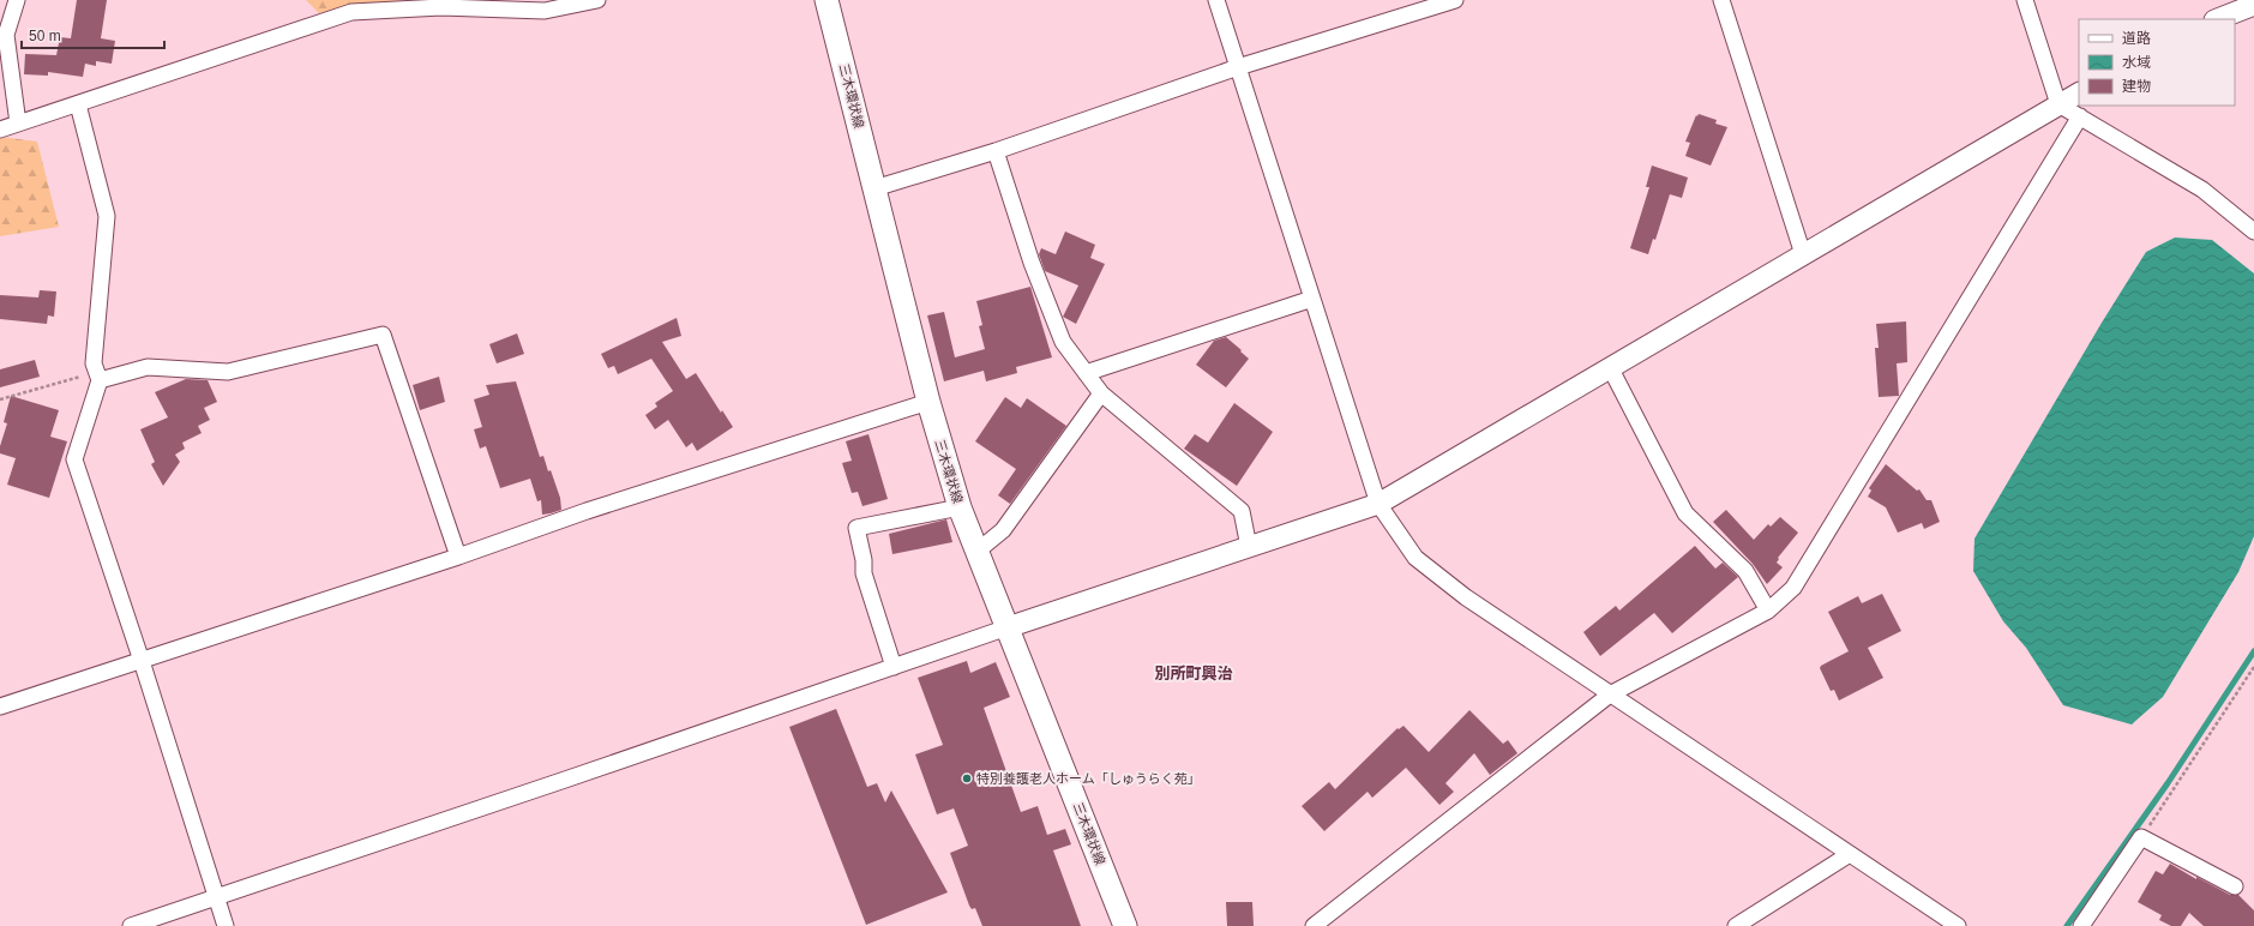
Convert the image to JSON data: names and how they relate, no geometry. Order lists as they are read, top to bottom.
{
  "streets": {
    "main road": ["三木環状線"]
  },
  "districts": ["別所町興治"],
  "places": ["特別養護老人ホーム「しゅうらく苑」"],
  "legend": ["道路", "水域", "建物"],
  "scale_bar": "50 m"
}
